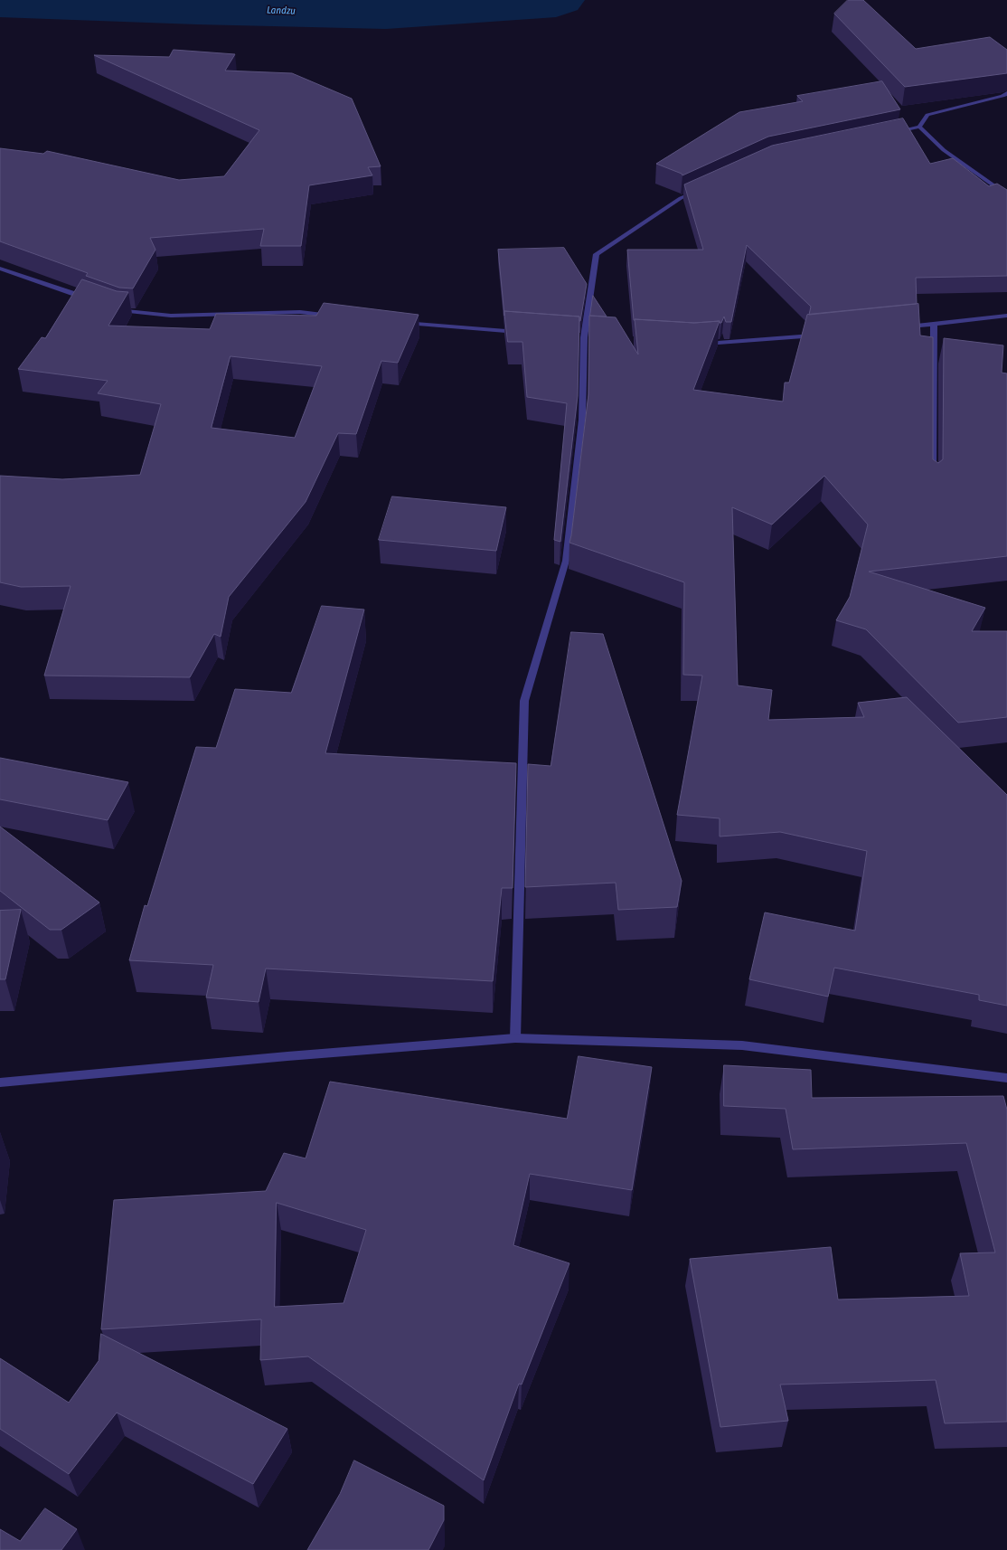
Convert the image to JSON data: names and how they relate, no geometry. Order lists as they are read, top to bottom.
{
  "water": ["Landzu"]
}
